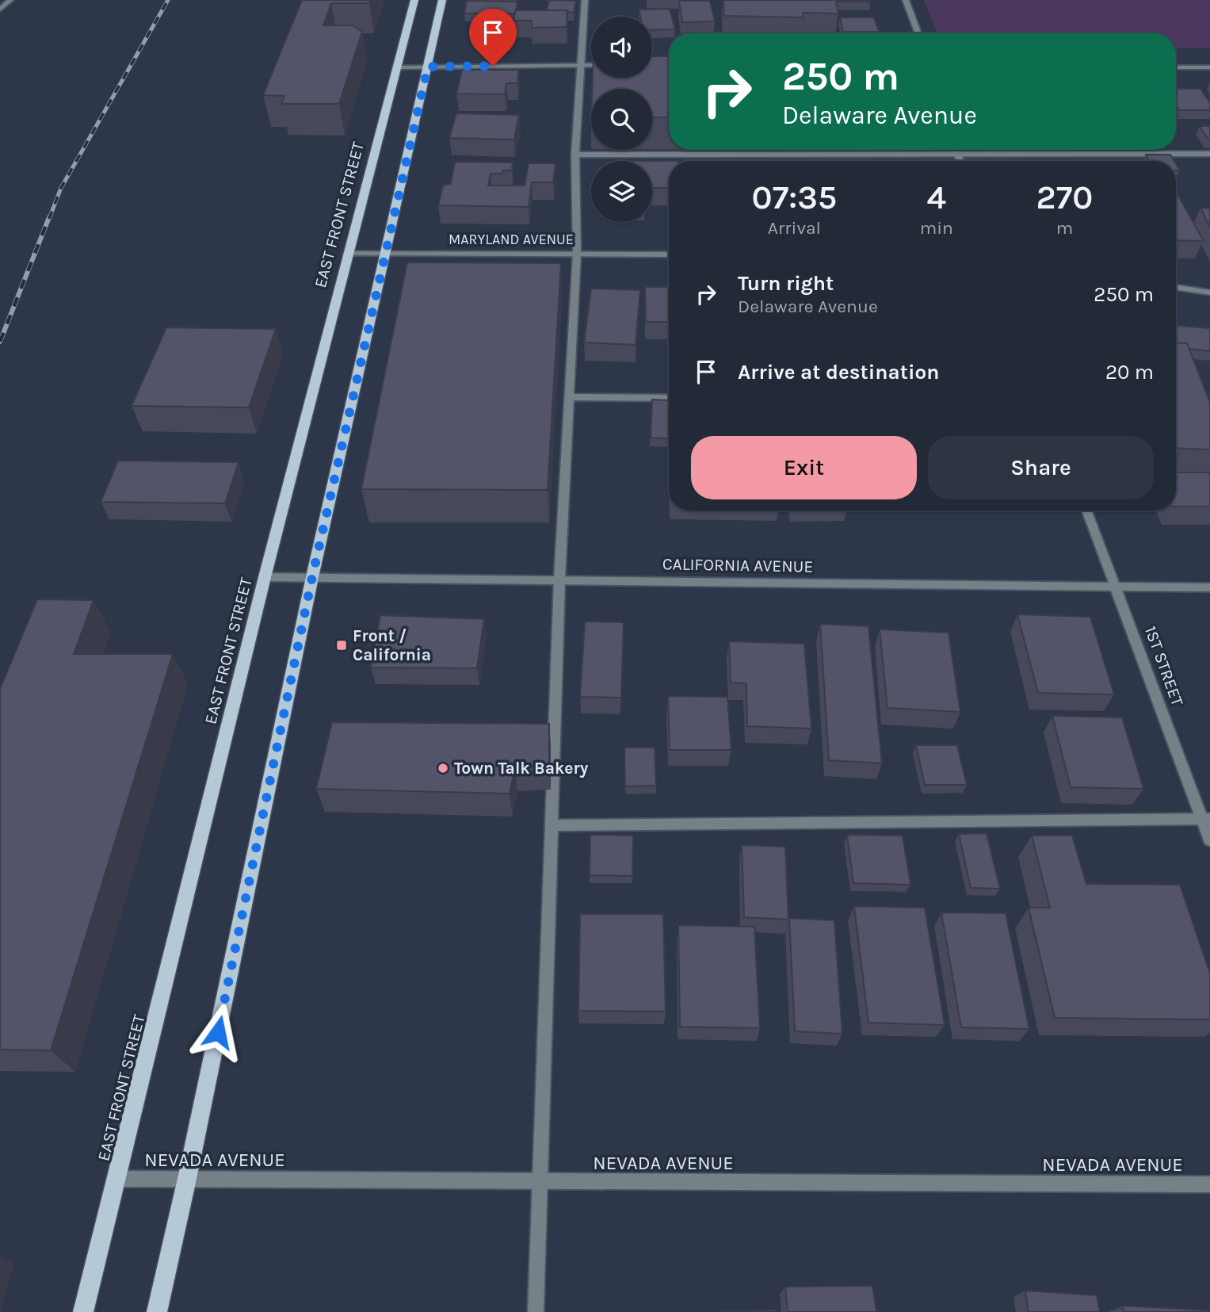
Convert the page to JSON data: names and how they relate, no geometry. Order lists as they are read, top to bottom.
{
  "streets": {
    "main road": ["EAST FRONT STREET"],
    "street": [
      "MARYLAND AVENUE",
      "CALIFORNIA AVENUE",
      "1ST STREET",
      "NEVADA AVENUE"
    ]
  },
  "crossings": [
    ["EAST FRONT STREET", "MARYLAND AVENUE"],
    ["EAST FRONT STREET", "CALIFORNIA AVENUE"],
    ["EAST FRONT STREET", "NEVADA AVENUE"],
    ["CALIFORNIA AVENUE", "1ST STREET"]
  ],
  "places": {
    "transit": ["Front / California"],
    "other": ["Town Talk Bakery"]
  },
  "page": {
    "turn": ["250 m", "Delaware Avenue"],
    "eta": [
      "07:35",
      "Arrival",
      "4",
      "min",
      "270",
      "m"
    ],
    "list": [
      {
        "name": "Turn right",
        "note": "Delaware Avenue",
        "value": "250 m"
      },
      {
        "name": "Arrive at destination",
        "value": "20 m"
      }
    ],
    "buttons": ["Exit", "Share"]
  }
}
